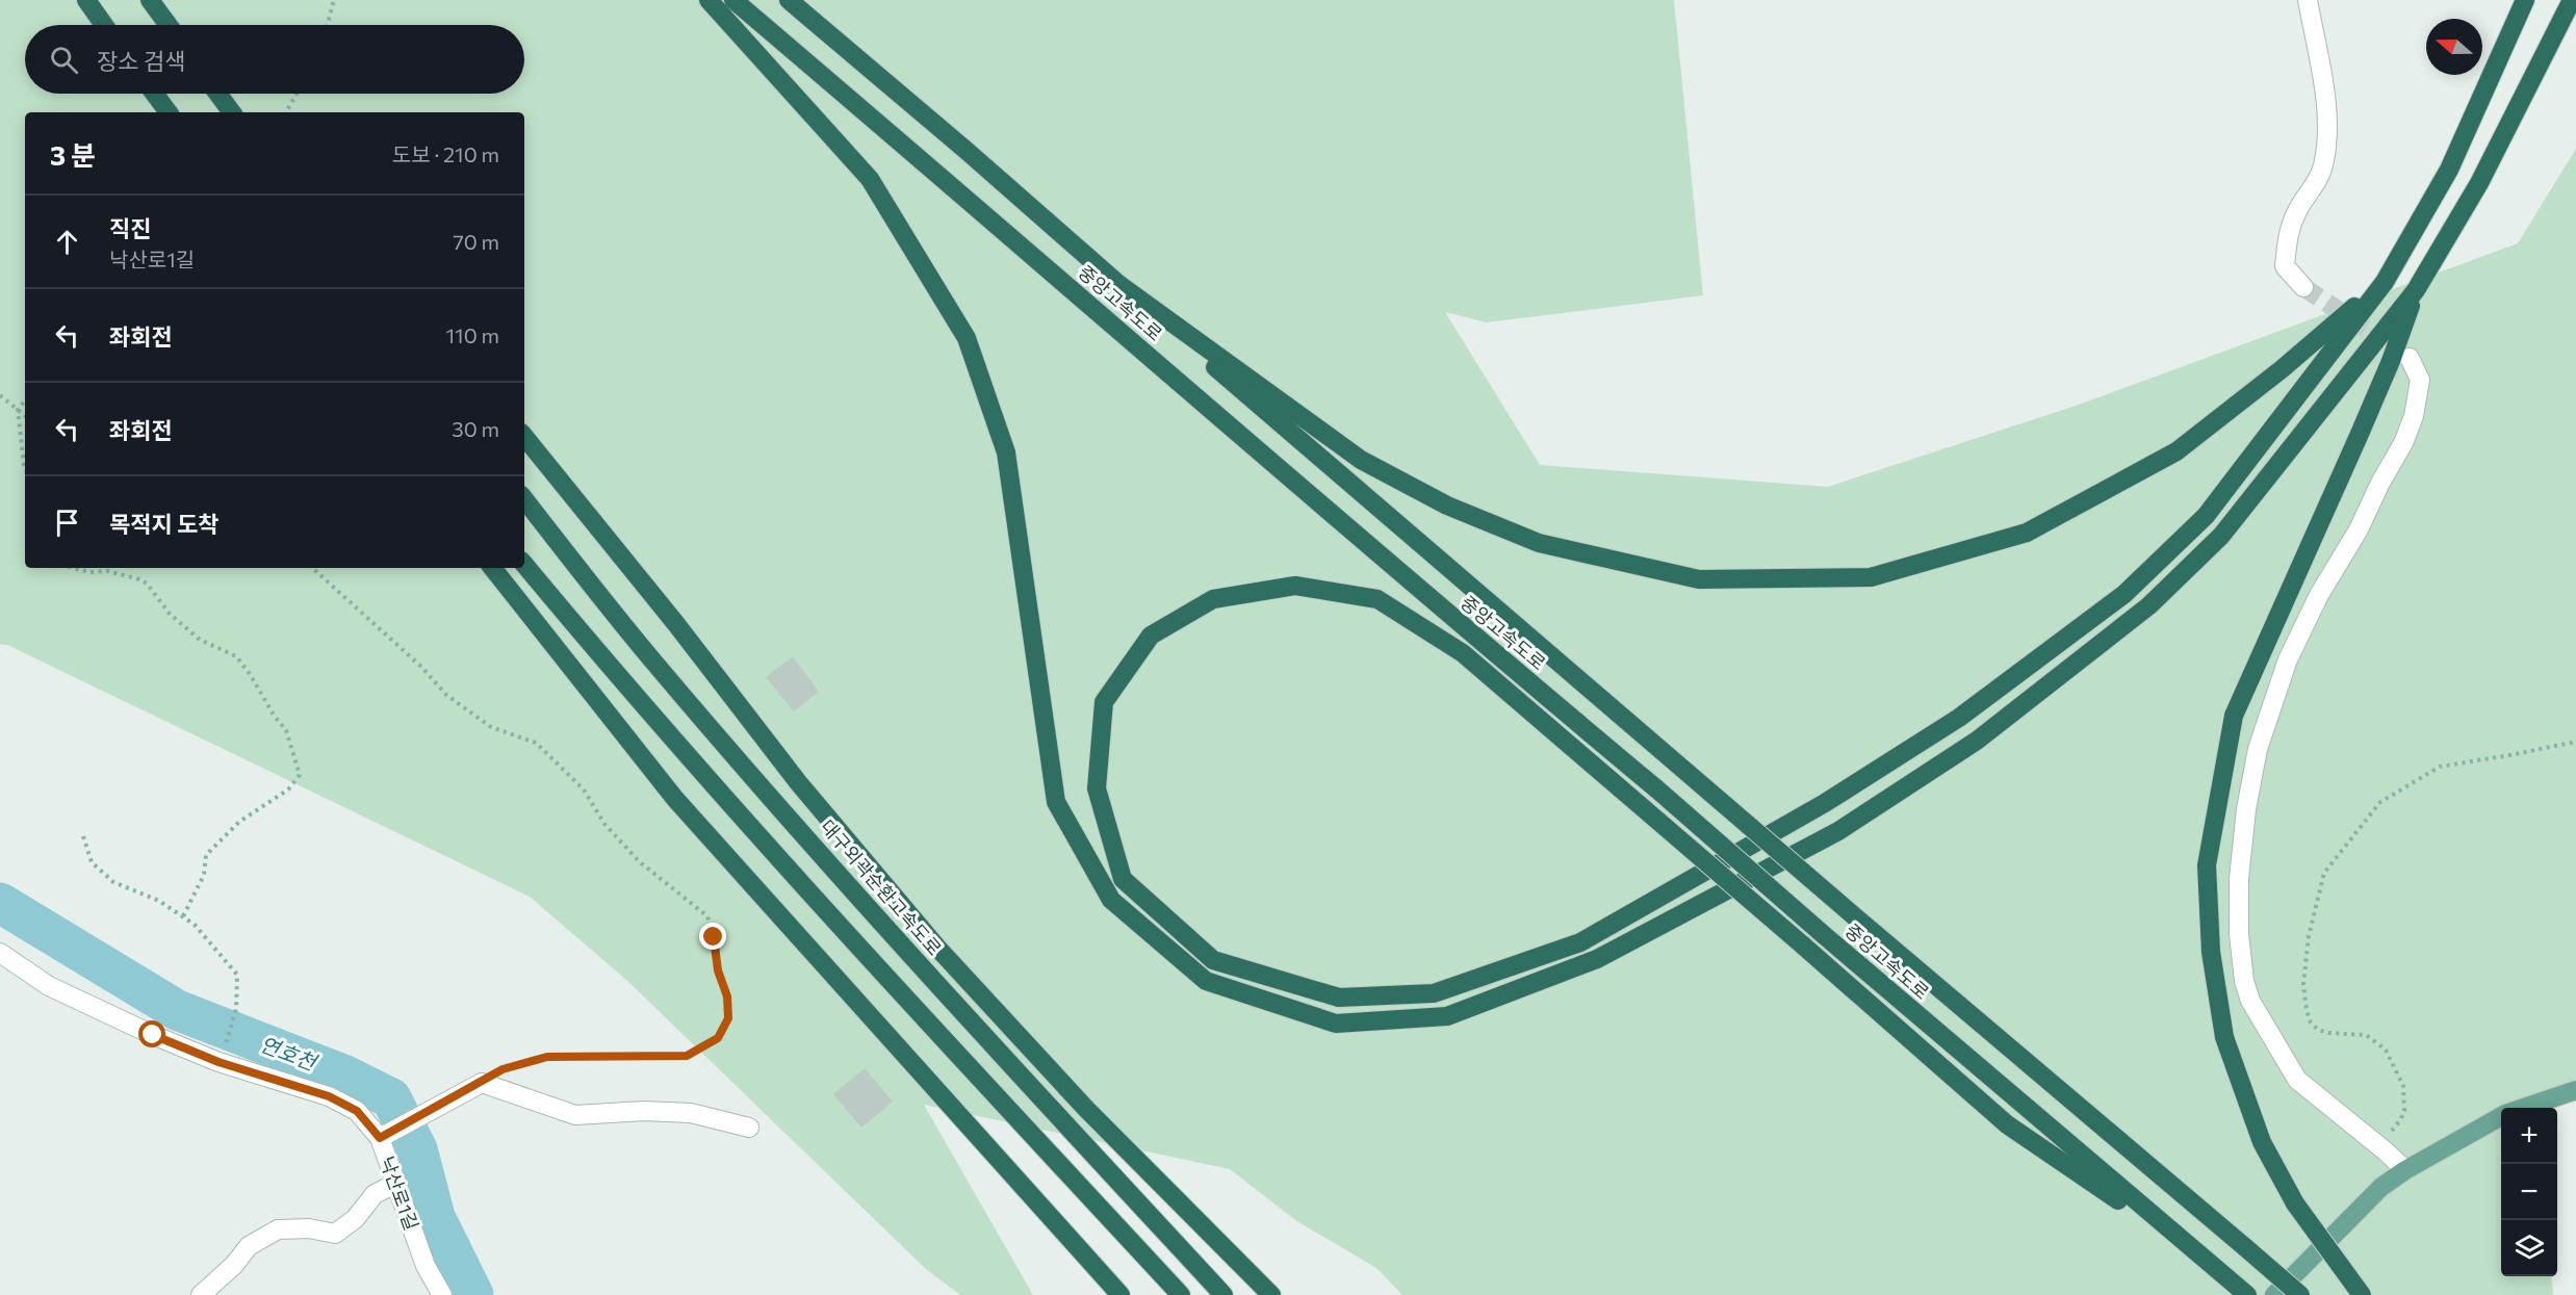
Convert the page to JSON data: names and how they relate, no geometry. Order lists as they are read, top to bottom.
{
  "streets": {
    "highway": ["중앙고속도로", "대구외곽순환고속도로"],
    "street": ["낙산로1길"]
  },
  "water": ["연호천"],
  "north": "left",
  "page": {
    "search": "장소 검색",
    "heading": ["3 분", "도보 · 210 m"],
    "list": [
      ["직진", "낙산로1길", "70 m"],
      ["좌회전", "110 m"],
      ["좌회전", "30 m"],
      "목적지 도착"
    ],
    "map_buttons": ["+", "−"]
  }
}
